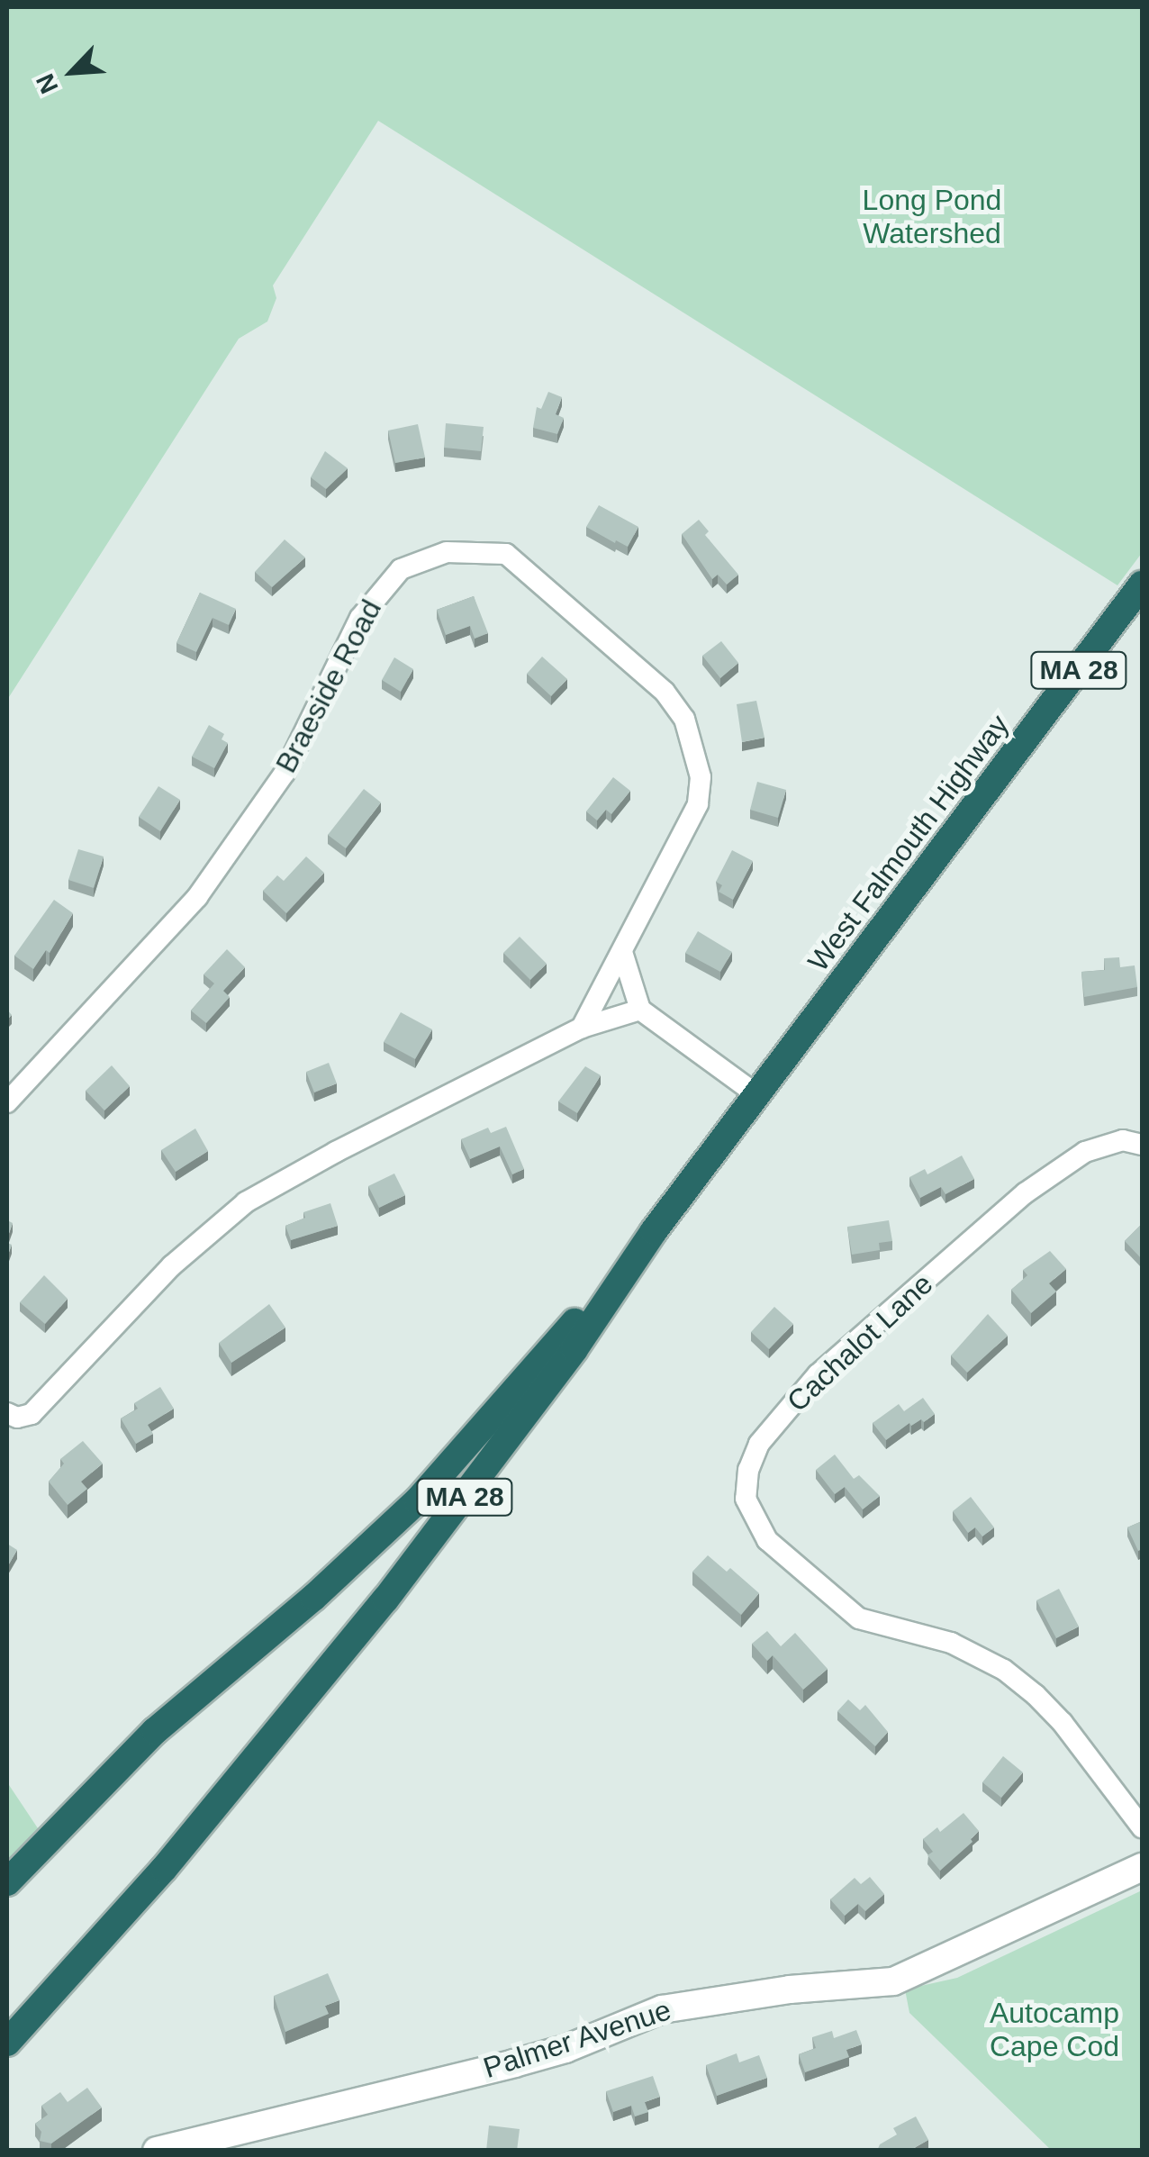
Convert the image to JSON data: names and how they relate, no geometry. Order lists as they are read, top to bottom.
{
  "streets": {
    "highway": ["MA 28", "West Falmouth Highway"],
    "main road": ["Palmer Avenue"],
    "street": ["Braeside Road", "Cachalot Lane"]
  },
  "crossings": [
    ["MA 28", "West Falmouth Highway"]
  ],
  "parks": ["Long Pond Watershed", "Autocamp Cape Cod"],
  "north": "bottom left"
}
